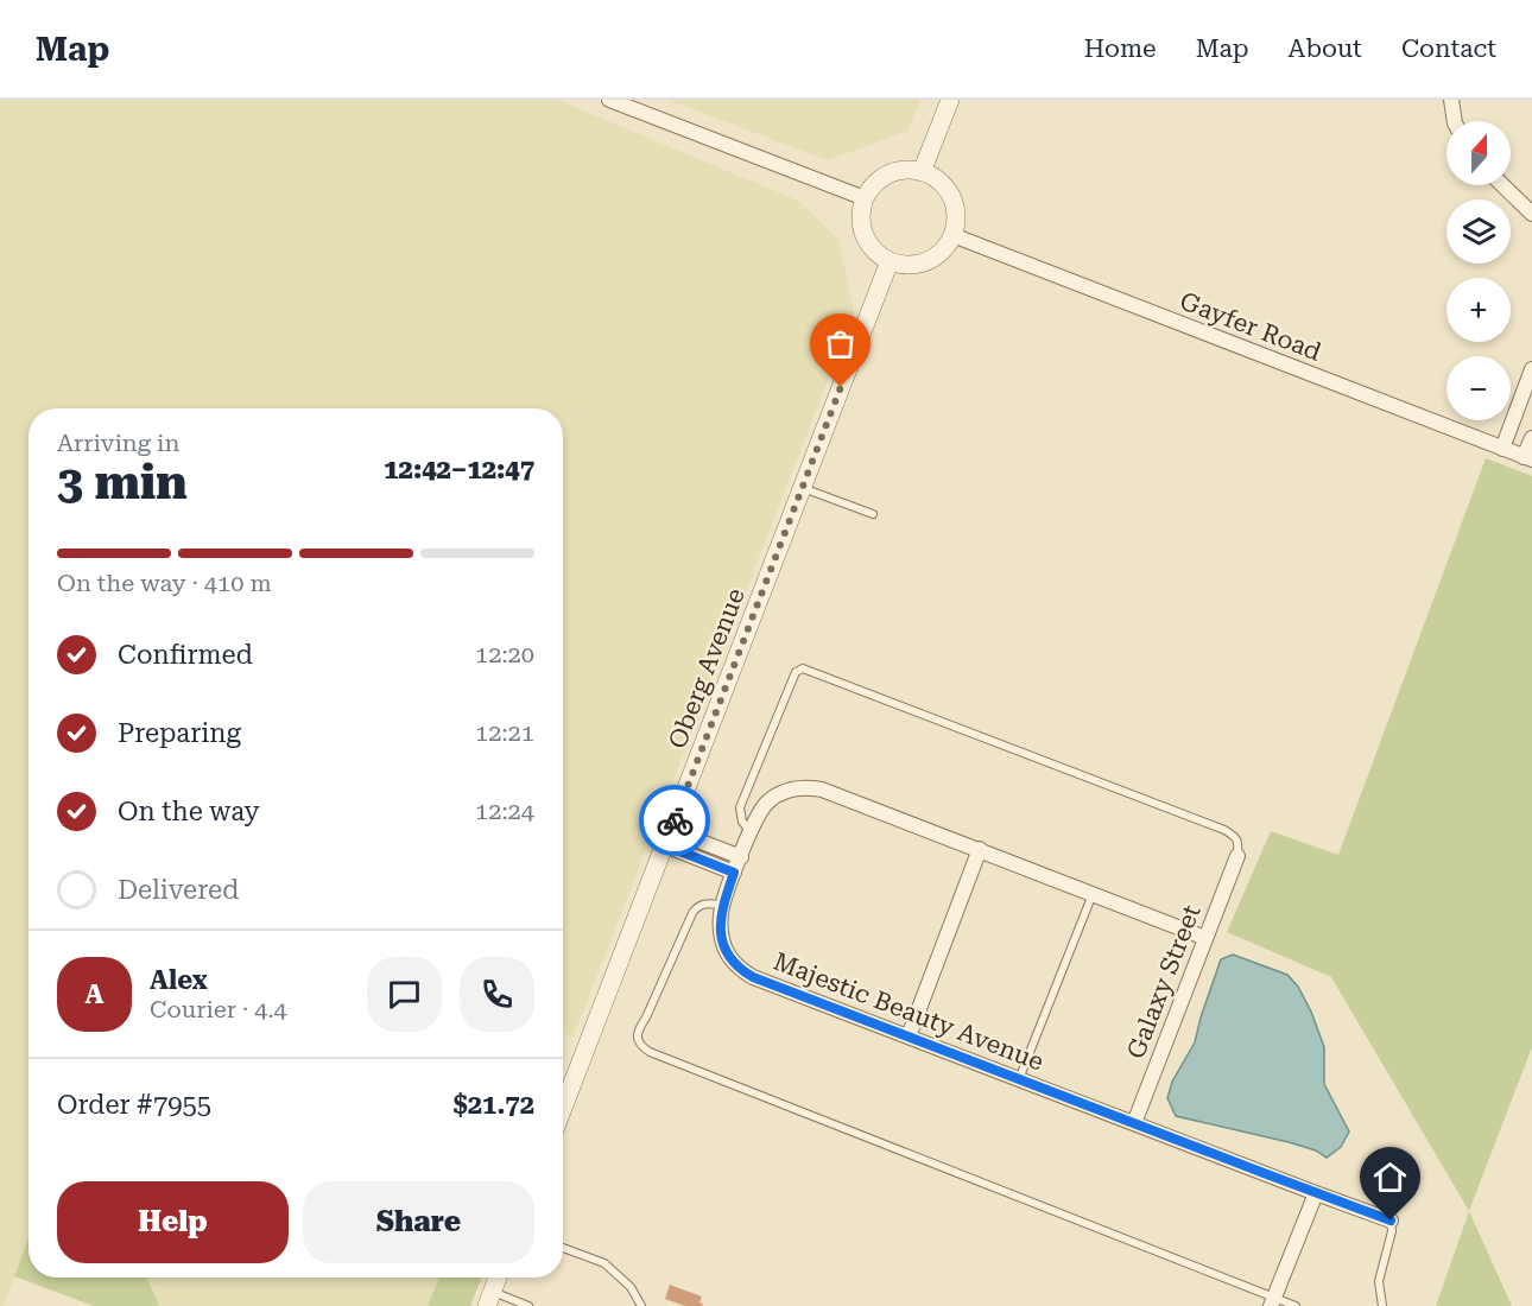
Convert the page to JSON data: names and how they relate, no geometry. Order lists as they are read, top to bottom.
{
  "streets": {
    "street": [
      "Gayfer Road",
      "Oberg Avenue",
      "Galaxy Street",
      "Majestic Beauty Avenue"
    ]
  },
  "crossings": [
    ["Gayfer Road", "Oberg Avenue"],
    ["Galaxy Street", "Majestic Beauty Avenue"]
  ],
  "north": "top",
  "page": {
    "header": "Map",
    "nav": [
      "Home",
      "Map",
      "About",
      "Contact"
    ],
    "map_buttons": ["+", "−"],
    "heading": ["3 min", "Arriving in", "12:42–12:47"],
    "panel": [
      "Alex",
      "Courier · 4.4",
      "Order #7955",
      "$21.72"
    ],
    "bar": "On the way · 410 m",
    "list": [
      ["Confirmed", "12:20"],
      ["Preparing", "12:21"],
      ["On the way", "12:24"],
      "Delivered"
    ],
    "round": "A",
    "buttons": ["Help", "Share"]
  }
}
